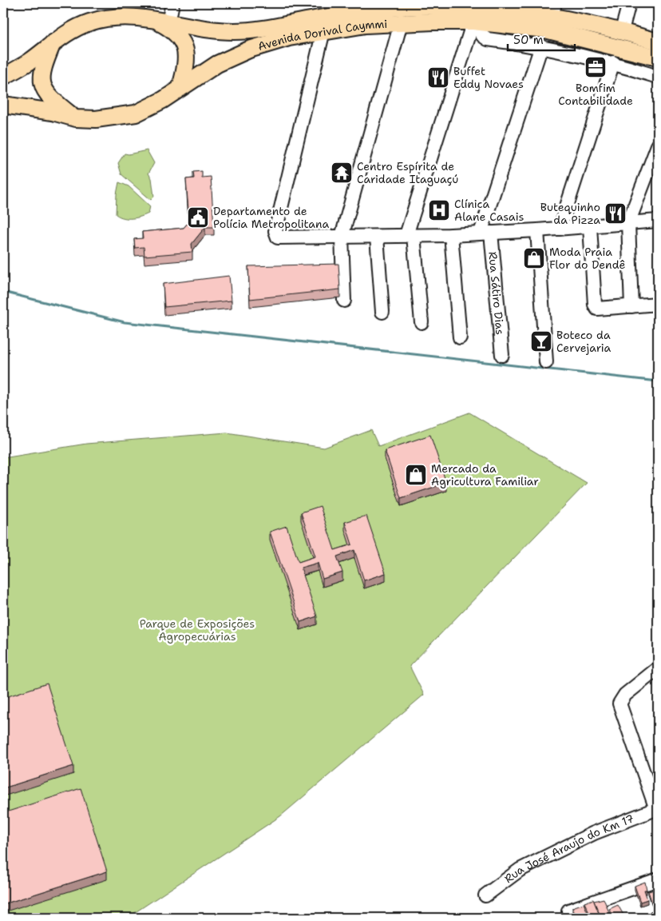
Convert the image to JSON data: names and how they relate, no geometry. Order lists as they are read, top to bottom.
{
  "streets": {
    "main road": ["Avenida Dorival Caymmi"],
    "street": ["Rua Sátiro Dias", "Rua José Araujo do Km 17"]
  },
  "parks": ["Parque de Exposições Agropecuárias"],
  "places": {
    "office": ["Bomfim Contabilidade"],
    "restaurant": ["Buffet Eddy Novaes", "Butequinho da Pizza"],
    "temple": ["Centro Espírita de Caridade Itaguaçú"],
    "hospital": ["Clínica Alane Casais"],
    "public building": ["Departamento de Polícia Metropolitana"],
    "shop": ["Moda Praia Flor do Dendê", "Mercado da Agricultura Familiar"],
    "bar": ["Boteco da Cervejaria"]
  },
  "scale_bar": "50 m"
}
